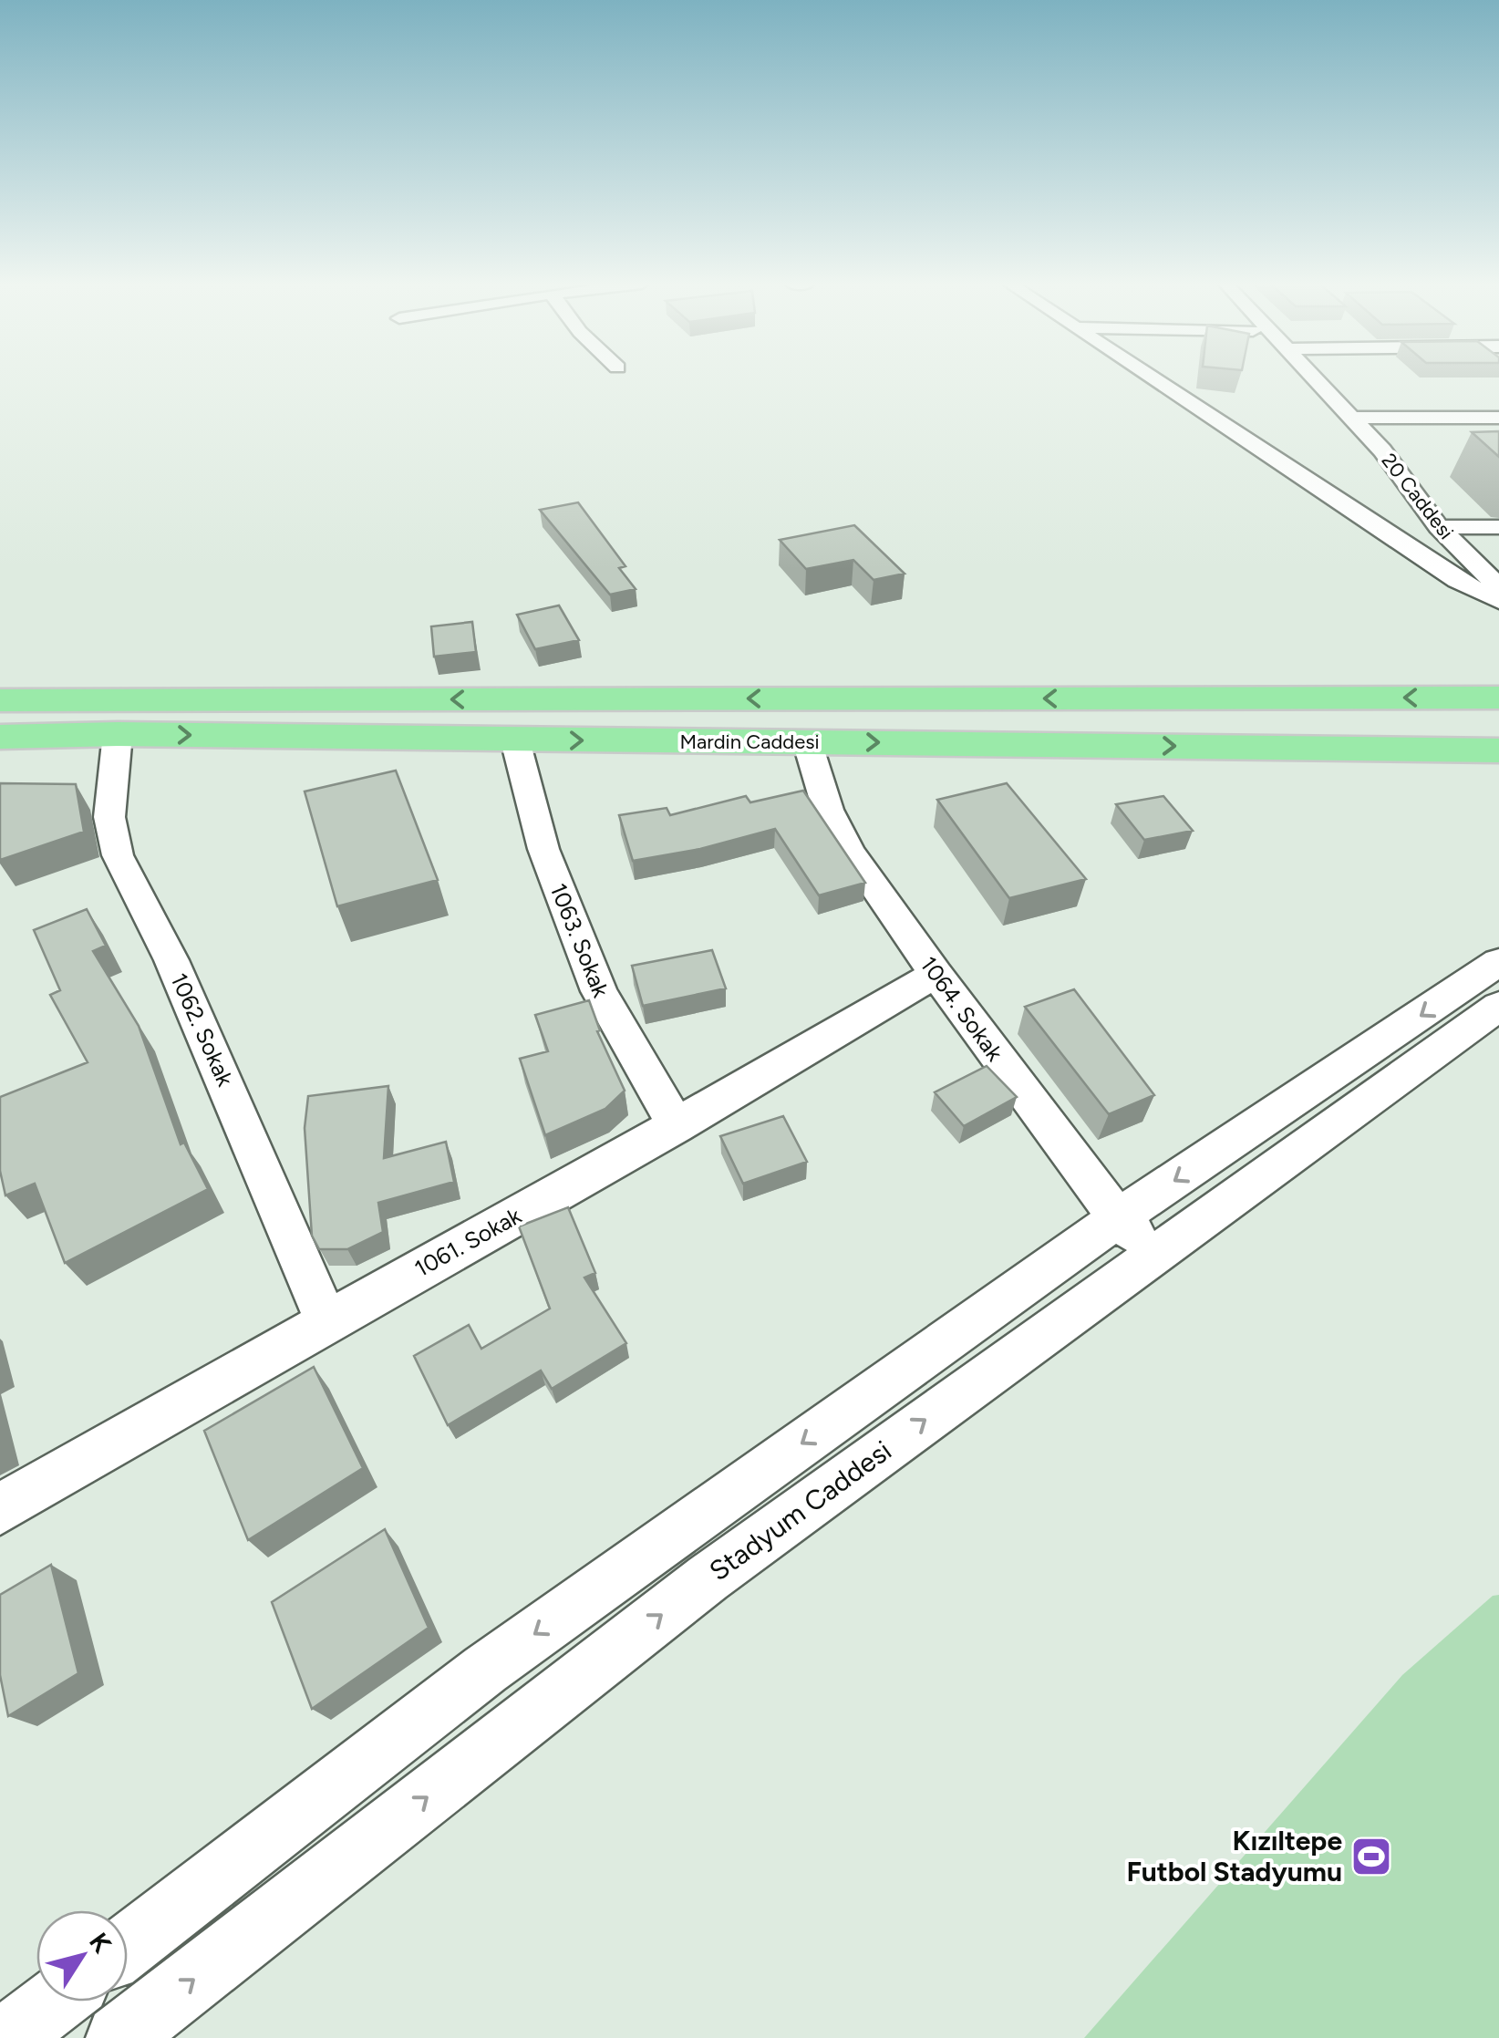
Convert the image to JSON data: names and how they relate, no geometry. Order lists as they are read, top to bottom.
{
  "streets": {
    "highway": ["Mardin Caddesi"],
    "street": [
      "20 Caddesi",
      "1063. Sokak",
      "1064. Sokak",
      "1062. Sokak",
      "1061. Sokak",
      "Stadyum Caddesi"
    ]
  },
  "crossings": [
    ["Mardin Caddesi", "1063. Sokak"],
    ["Mardin Caddesi", "1064. Sokak"],
    ["Mardin Caddesi", "1062. Sokak"],
    ["1063. Sokak", "1061. Sokak"],
    ["1064. Sokak", "1061. Sokak"],
    ["1064. Sokak", "Stadyum Caddesi"],
    ["1062. Sokak", "1061. Sokak"]
  ],
  "places": {
    "sports": ["Kızıltepe Futbol Stadyumu"]
  },
  "north": "top right"
}
